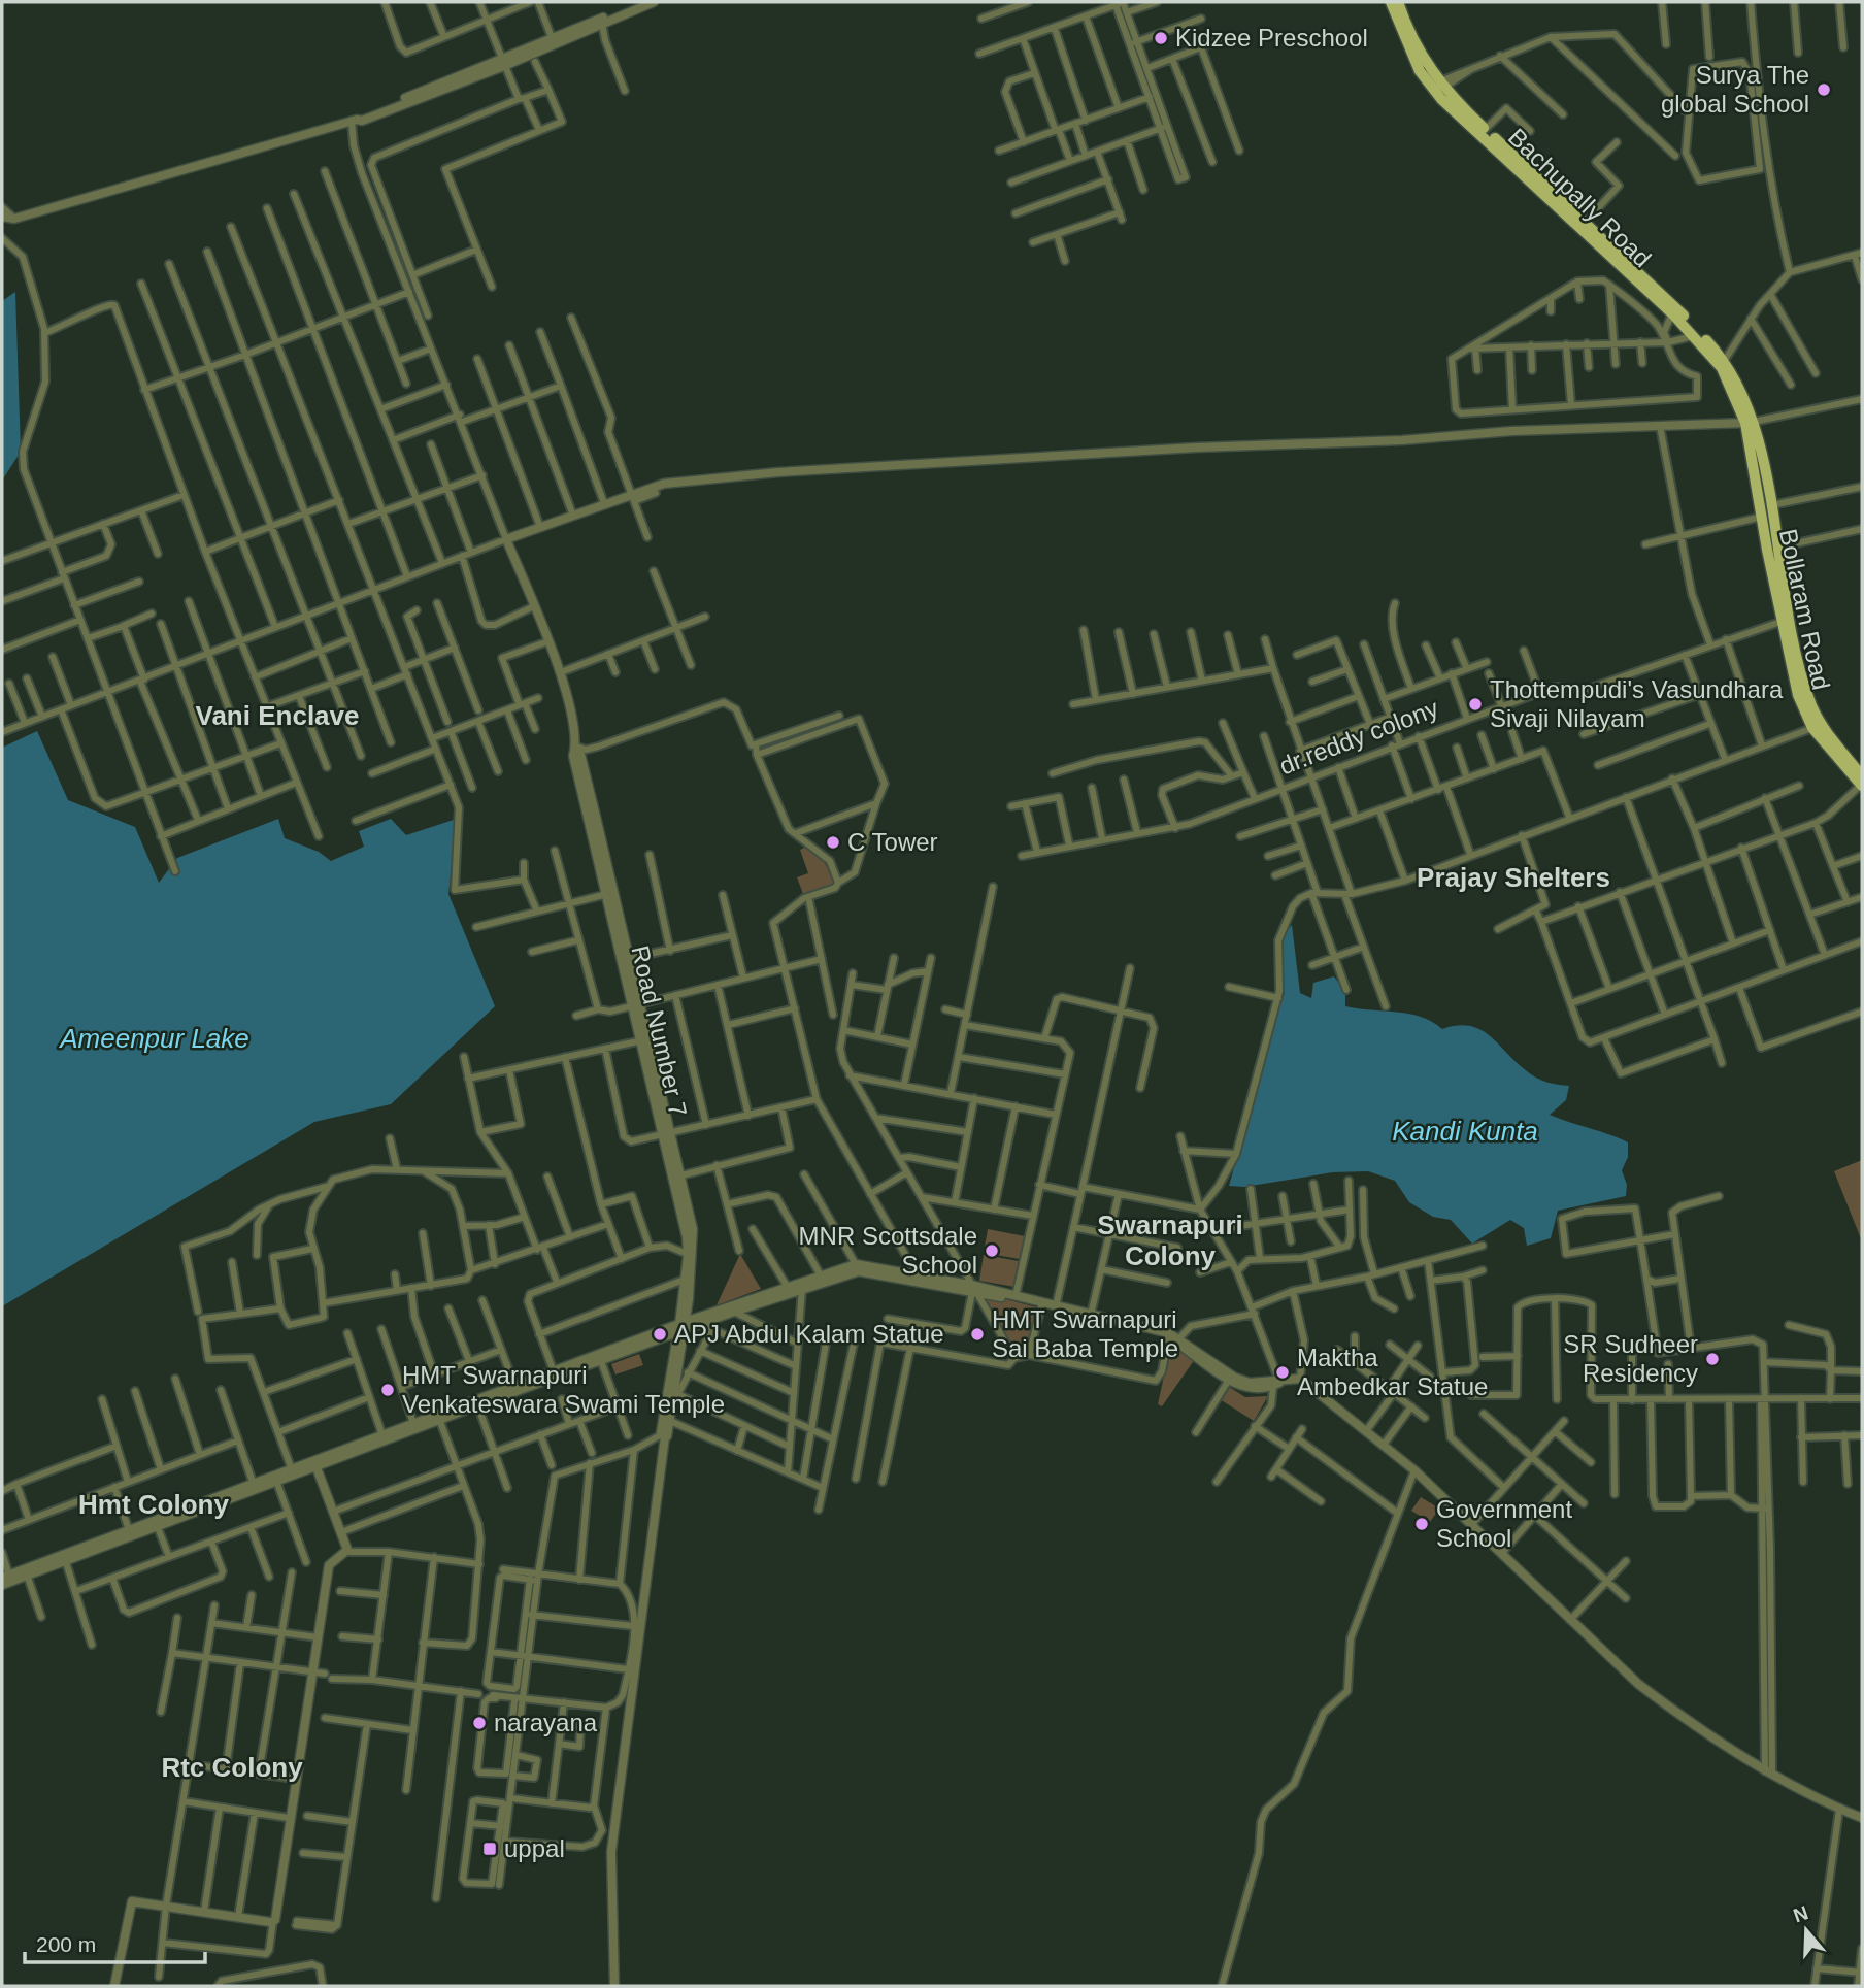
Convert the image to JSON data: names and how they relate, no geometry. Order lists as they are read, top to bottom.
{
  "streets": {
    "main road": ["Bachupally Road", "Bollaram Road"],
    "street": ["dr.reddy colony", "Road Number 7"]
  },
  "crossings": [
    ["Bachupally Road", "Bollaram Road"],
    ["Bollaram Road", "dr.reddy colony"]
  ],
  "districts": [
    "Vani Enclave",
    "Prajay Shelters",
    "Swarnapuri Colony",
    "Hmt Colony",
    "Rtc Colony"
  ],
  "water": ["Ameenpur Lake", "Kandi Kunta"],
  "places": {
    "other": [
      "Kidzee Preschool",
      "Surya The global School",
      "Thottempudi's Vasundhara Sivaji Nilayam",
      "C Tower",
      "MNR Scottsdale School",
      "APJ Abdul Kalam Statue",
      "HMT Swarnapuri Sai Baba Temple",
      "SR Sudheer Residency",
      "Maktha Ambedkar Statue",
      "HMT Swarnapuri Venkateswara Swami Temple",
      "Government School",
      "narayana"
    ],
    "transit": ["uppal"]
  },
  "scale_bar": "200 m",
  "north": "top"
}
